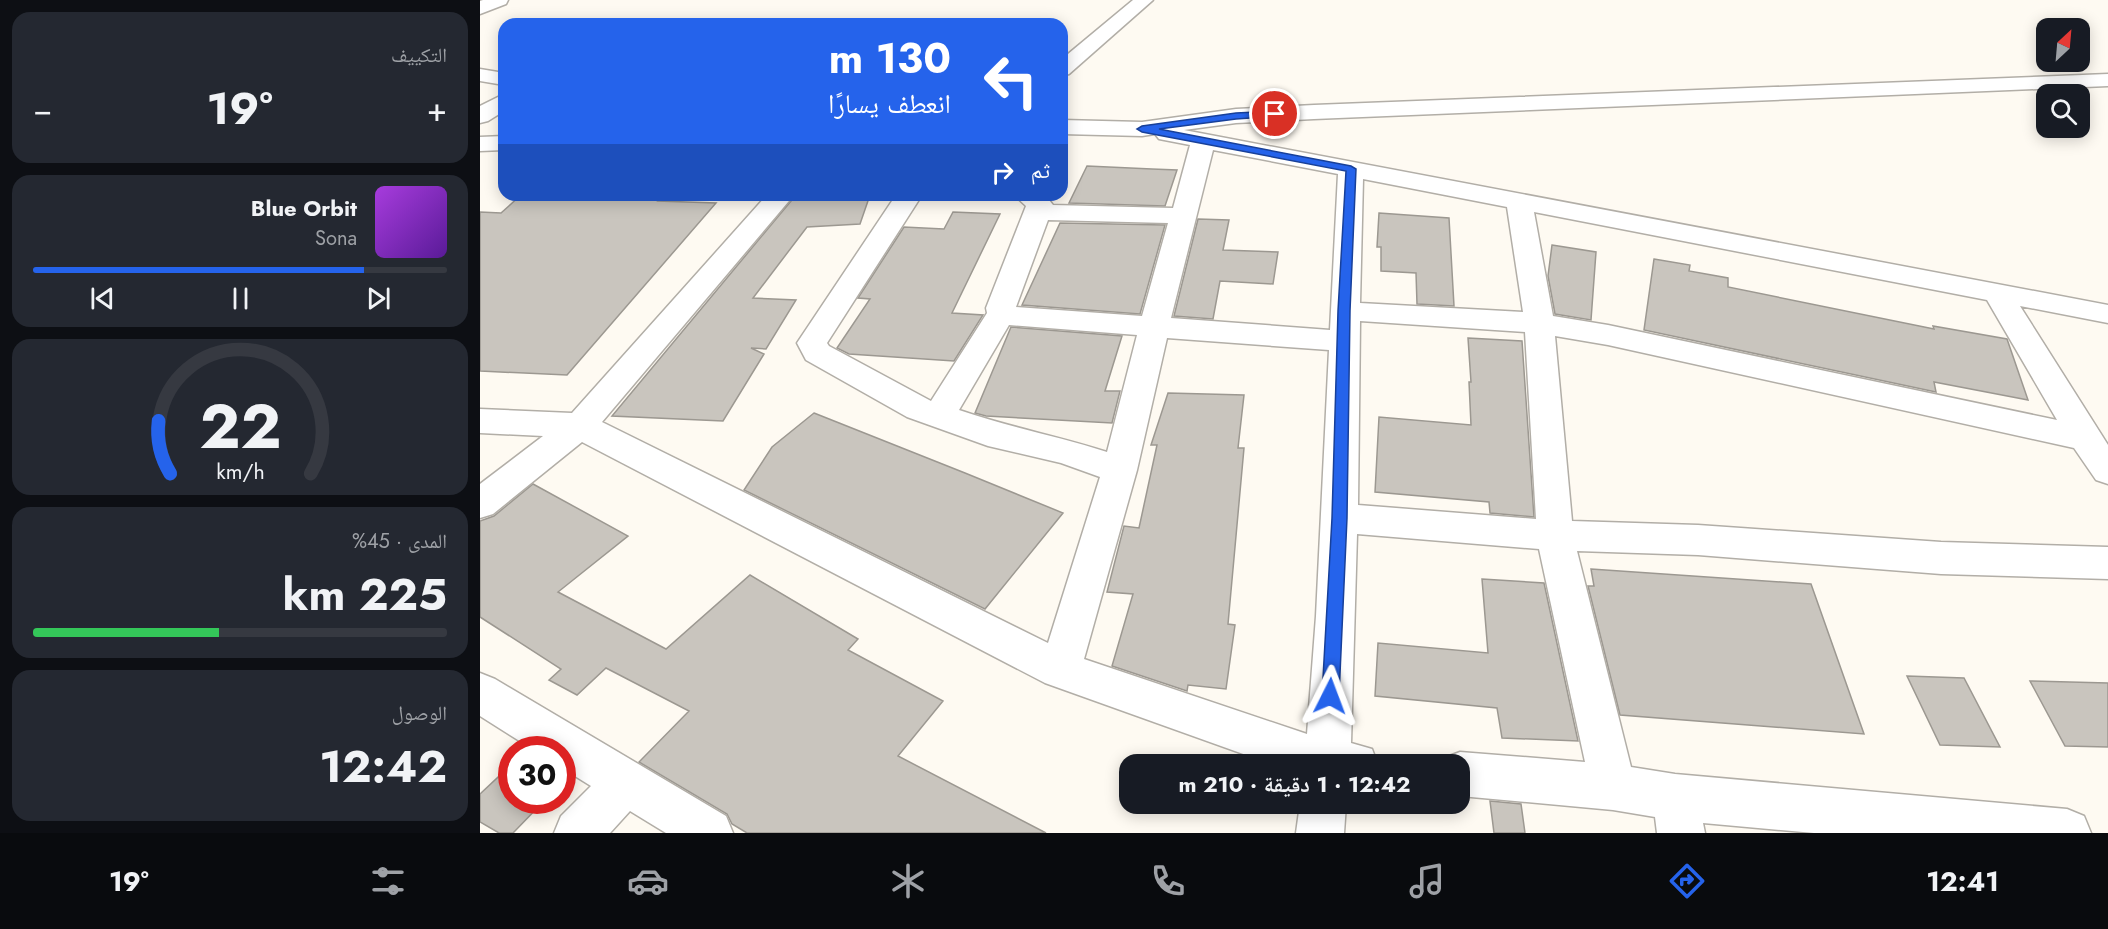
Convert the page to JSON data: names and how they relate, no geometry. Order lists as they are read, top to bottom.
{
  "north": "top right",
  "page": {
    "tile": [
      "التكييف",
      ["المدى · 45%", "225 km"],
      ["الوصول", "12:42"]
    ],
    "turn": ["130 m", "انعطف يسارًا"],
    "heat": ["−", "19°", "+"],
    "then": "ثم",
    "song": ["Blue Orbit", "Sona"],
    "limit": "30",
    "trip": "12:42 · 1 دقيقة · 210 m",
    "tabs": ["12:41", "19°"],
    "gauge": ["22", "km/h"]
  }
}
